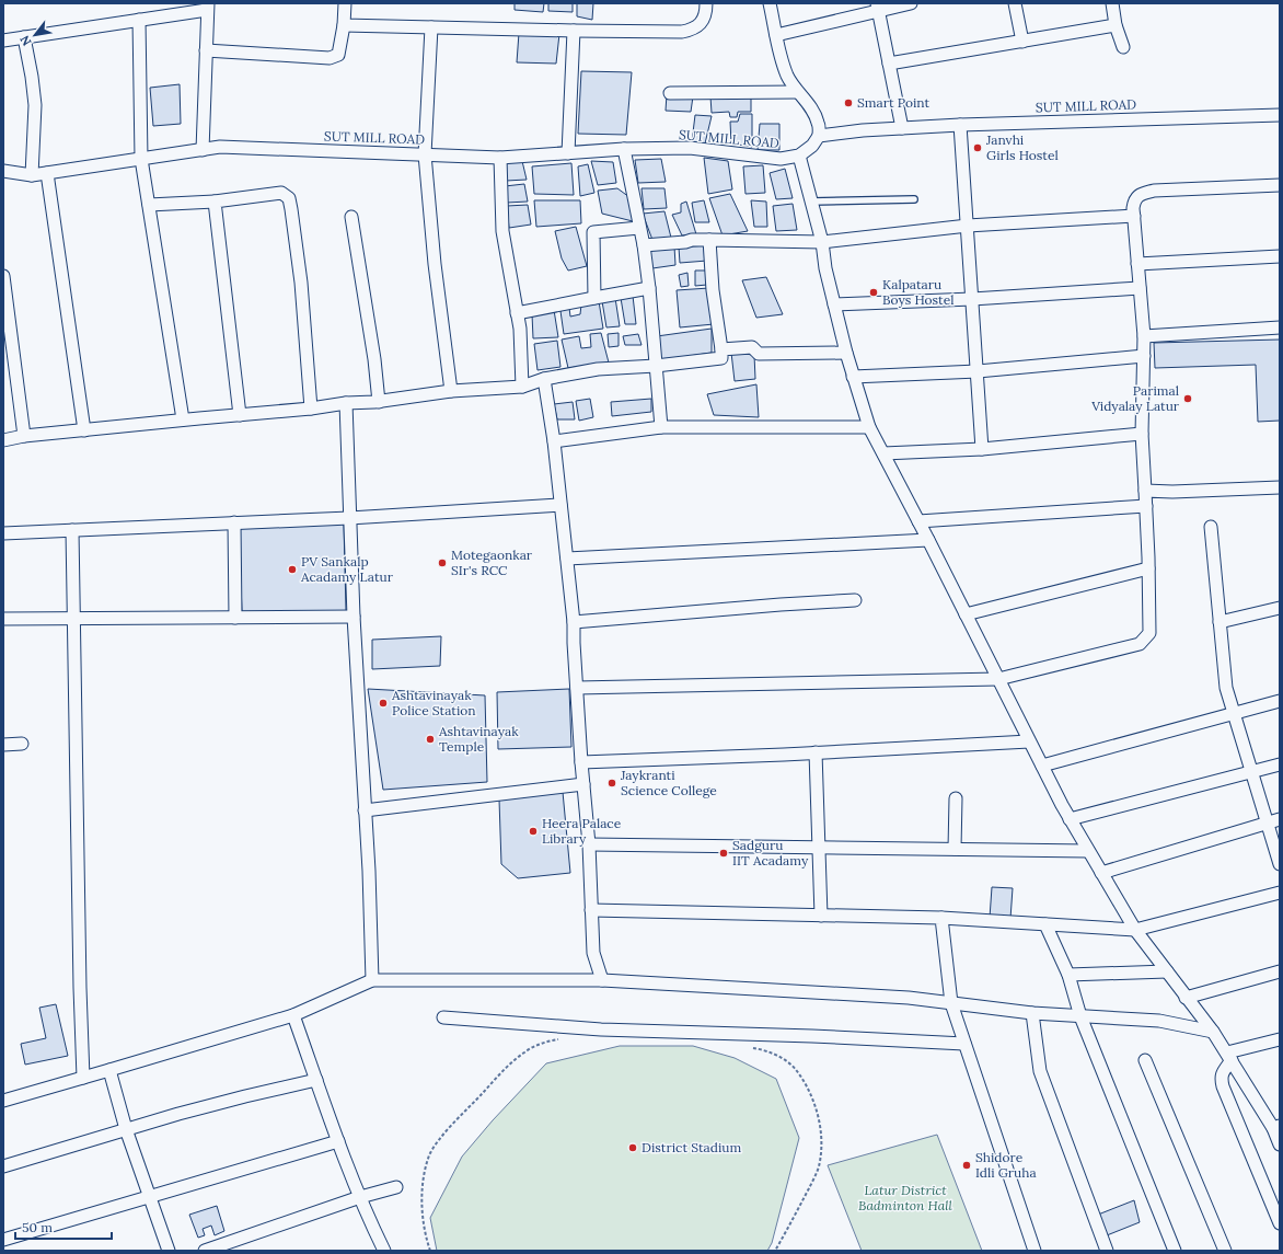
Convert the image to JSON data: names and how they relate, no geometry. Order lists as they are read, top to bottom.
{
  "streets": {
    "street": ["SUT MILL ROAD"]
  },
  "parks": ["Latur District Badminton Hall"],
  "places": [
    "Smart Point",
    "Janvhi Girls Hostel",
    "Kalpataru Boys Hostel",
    "Parimal Vidyalay Latur",
    "Motegaonkar SIr's RCC",
    "PV Sankalp Acadamy Latur",
    "Ashtavinayak Police Station",
    "Ashtavinayak Temple",
    "Jaykranti Science College",
    "Heera Palace Library",
    "Sadguru IIT Acadamy",
    "District Stadium",
    "Shidore Idli Gruha"
  ],
  "scale_bar": "50 m",
  "north": "bottom left"
}
